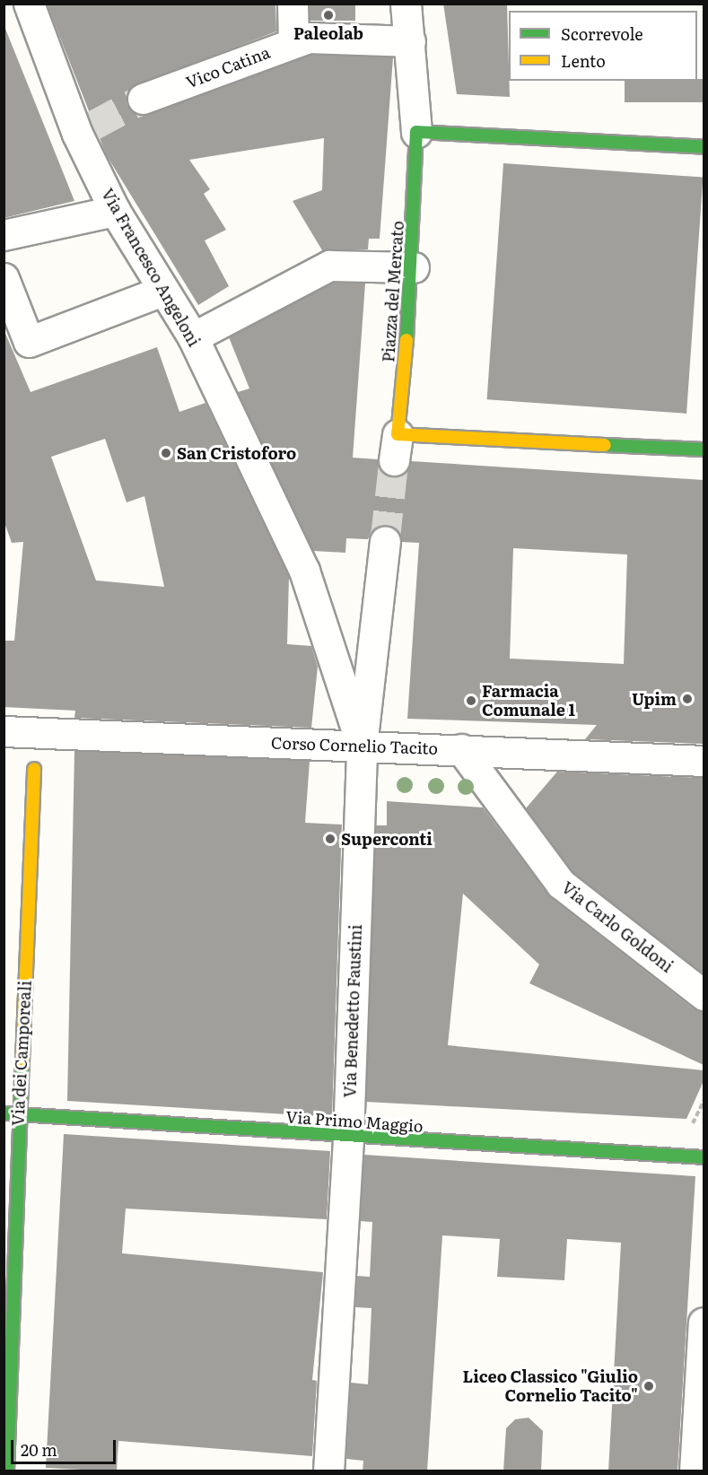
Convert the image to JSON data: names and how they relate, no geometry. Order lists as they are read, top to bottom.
{
  "streets": {
    "street": [
      "Vico Catina",
      "Via Francesco Angeloni",
      "Piazza del Mercato",
      "Corso Cornelio Tacito",
      "Via Carlo Goldoni",
      "Via Benedetto Faustini",
      "Via dei Camporeali",
      "Via Primo Maggio"
    ]
  },
  "crossings": [
    ["Via Francesco Angeloni", "Corso Cornelio Tacito"],
    ["Via Francesco Angeloni", "Via Benedetto Faustini"],
    ["Corso Cornelio Tacito", "Via Carlo Goldoni"],
    ["Corso Cornelio Tacito", "Via Benedetto Faustini"],
    ["Corso Cornelio Tacito", "Via dei Camporeali"],
    ["Via Benedetto Faustini", "Via Primo Maggio"],
    ["Via dei Camporeali", "Via Primo Maggio"]
  ],
  "places": [
    "Paleolab",
    "San Cristoforo",
    "Upim",
    "Farmacia Comunale 1",
    "Superconti",
    "Liceo Classico \"Giulio Cornelio Tacito\""
  ],
  "legend": ["Scorrevole", "Lento"],
  "scale_bar": "20 m"
}
